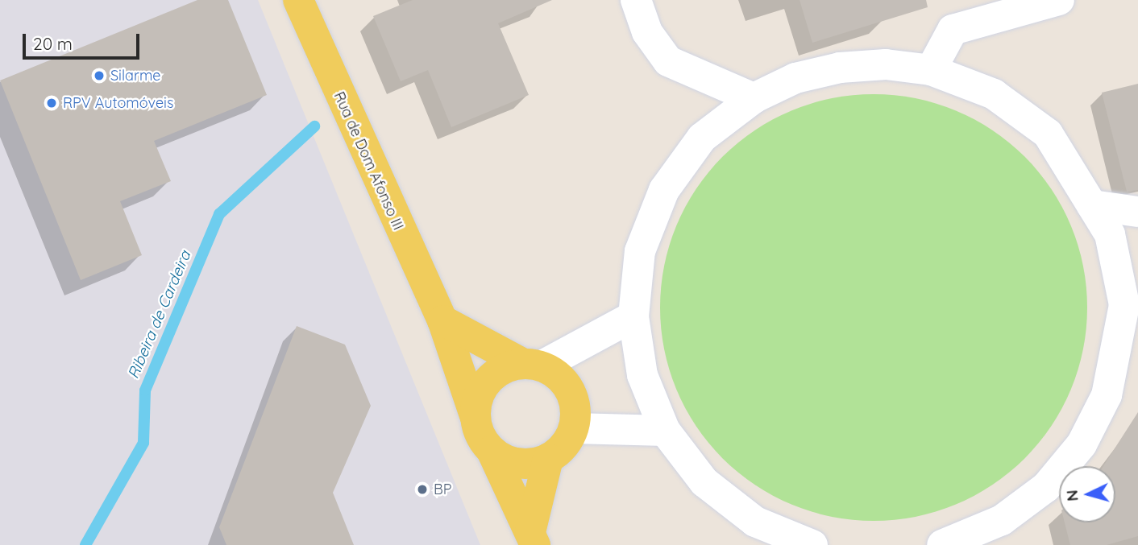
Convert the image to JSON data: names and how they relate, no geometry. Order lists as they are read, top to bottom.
{
  "streets": {
    "main road": ["Rua de Dom Afonso III"]
  },
  "water": ["Ribeira de Cardeira"],
  "places": ["Silarme", "RPV Automóveis", "BP"],
  "scale_bar": "20 m",
  "north": "left"
}
